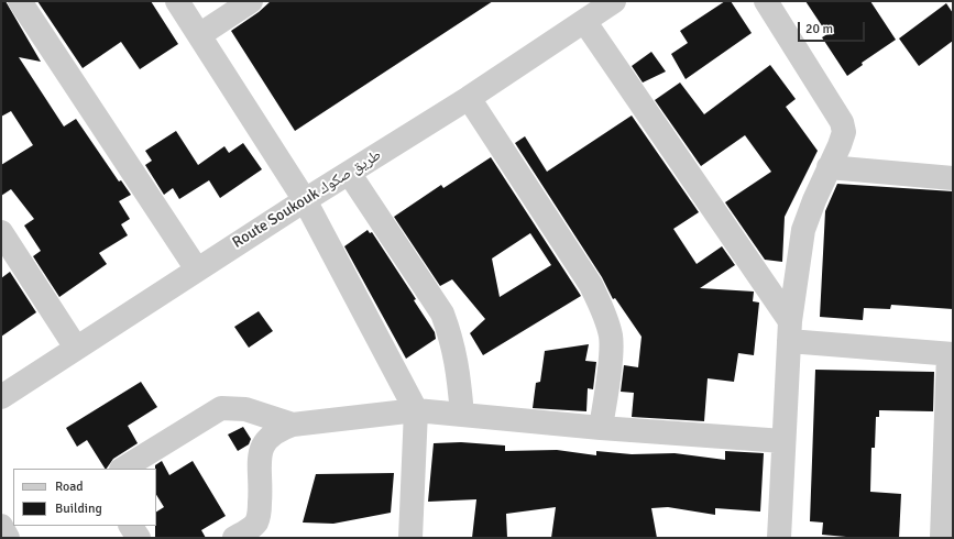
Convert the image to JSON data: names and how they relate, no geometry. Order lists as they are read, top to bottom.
{
  "streets": {
    "street": ["Route Soukouk طريق صكوك"]
  },
  "legend": ["Road", "Building"],
  "scale_bar": "20 m"
}
